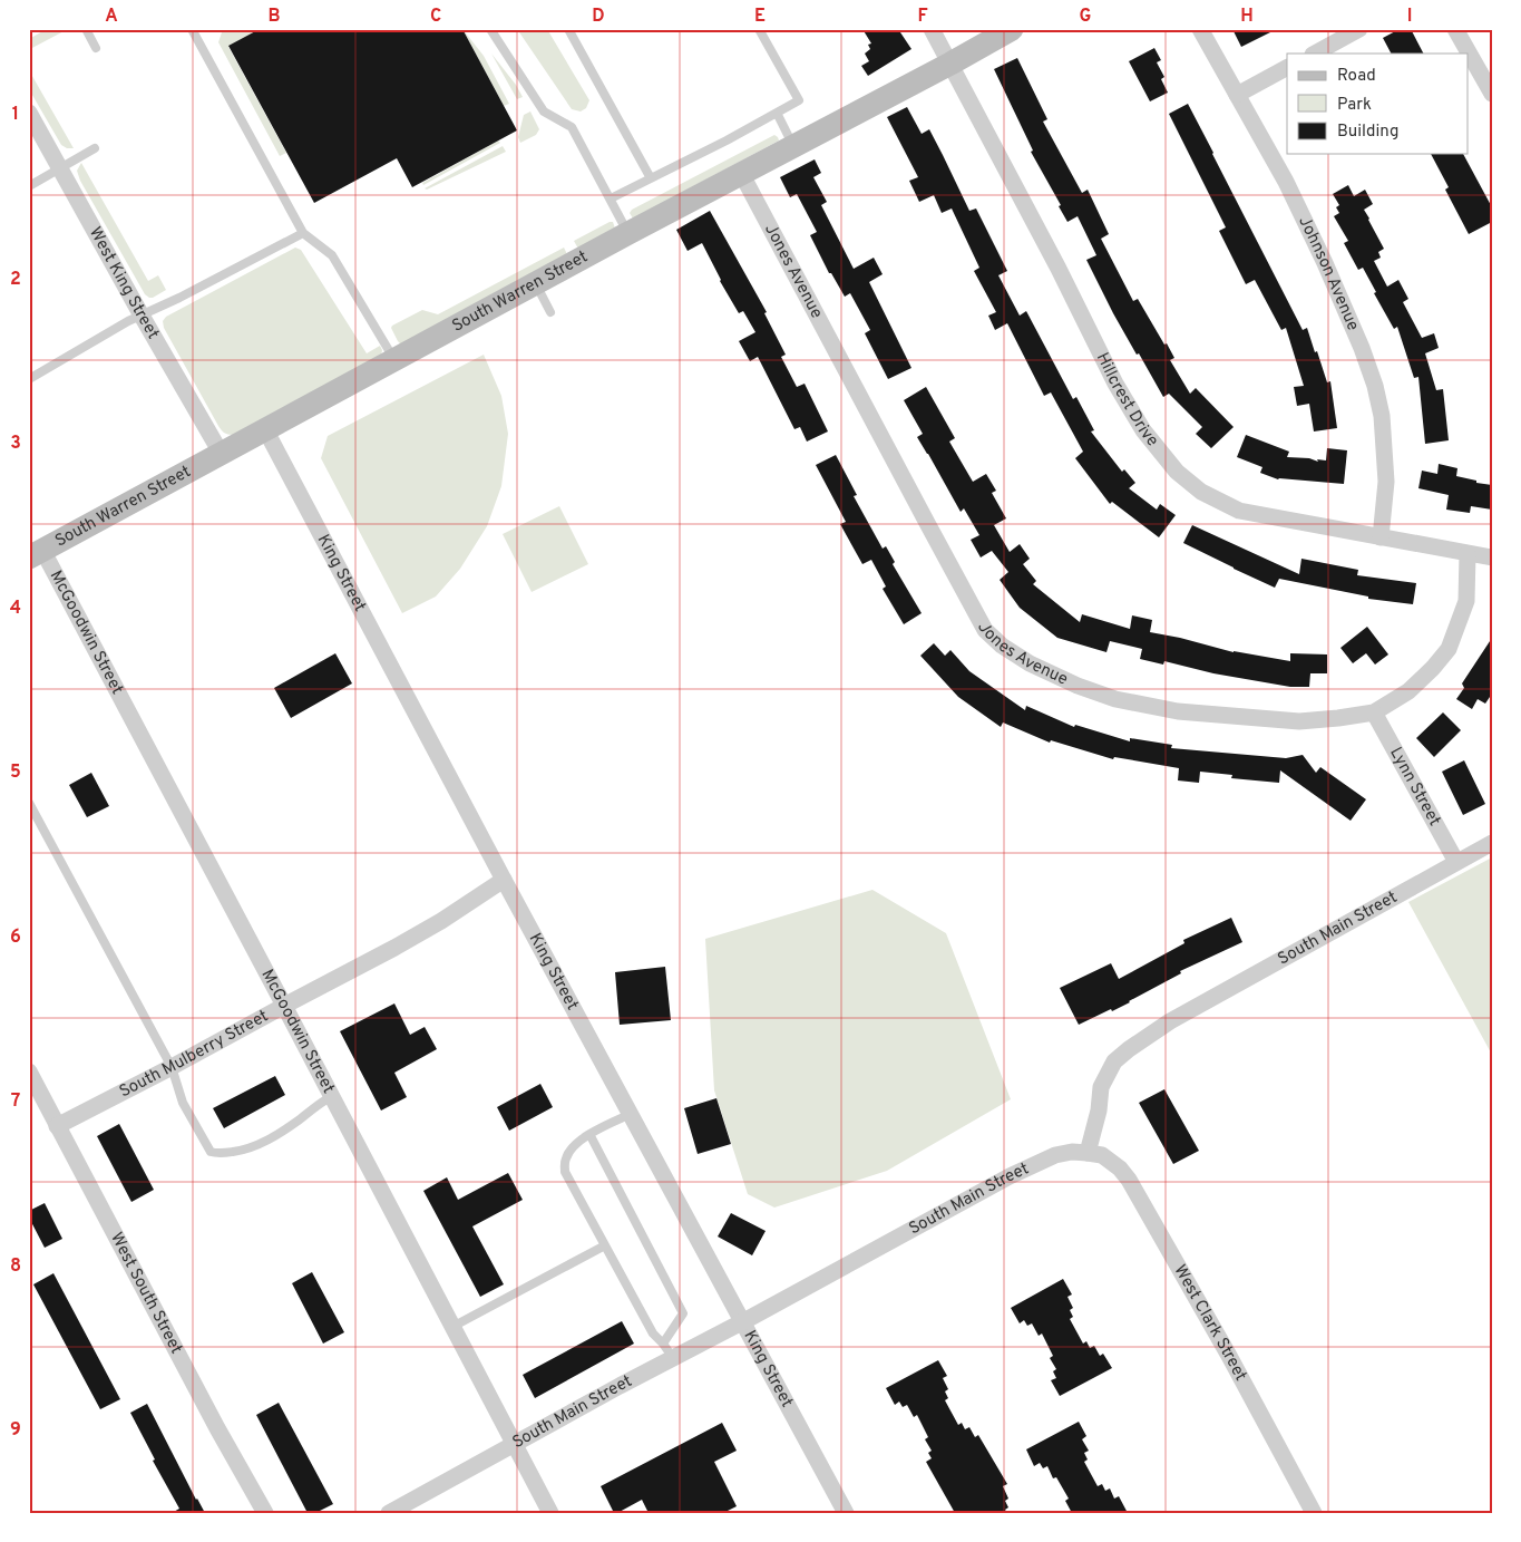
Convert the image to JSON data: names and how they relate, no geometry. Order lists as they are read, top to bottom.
{
  "streets": {
    "street": [
      "Jones Avenue",
      "Johnson Avenue",
      "West King Street",
      "South Warren Street",
      "Hillcrest Drive",
      "King Street",
      "McGoodwin Street",
      "Lynn Street",
      "South Main Street",
      "South Mulberry Street",
      "West South Street",
      "West Clark Street"
    ]
  },
  "crossings": [
    ["Jones Avenue", "South Warren Street"],
    ["Jones Avenue", "Hillcrest Drive"],
    ["Jones Avenue", "Lynn Street"],
    ["Johnson Avenue", "Hillcrest Drive"],
    ["West King Street", "South Warren Street"],
    ["South Warren Street", "Hillcrest Drive"],
    ["South Warren Street", "King Street"],
    ["South Warren Street", "McGoodwin Street"],
    ["King Street", "South Main Street"],
    ["King Street", "South Mulberry Street"],
    ["McGoodwin Street", "South Main Street"],
    ["McGoodwin Street", "South Mulberry Street"],
    ["Lynn Street", "South Main Street"],
    ["South Main Street", "West Clark Street"],
    ["South Mulberry Street", "West South Street"]
  ],
  "legend": ["Road", "Park", "Building"],
  "grid": {
    "columns": [
      "A",
      "B",
      "C",
      "D",
      "E",
      "F",
      "G",
      "H",
      "I"
    ],
    "rows": [
      "1",
      "2",
      "3",
      "4",
      "5",
      "6",
      "7",
      "8",
      "9"
    ]
  }
}
